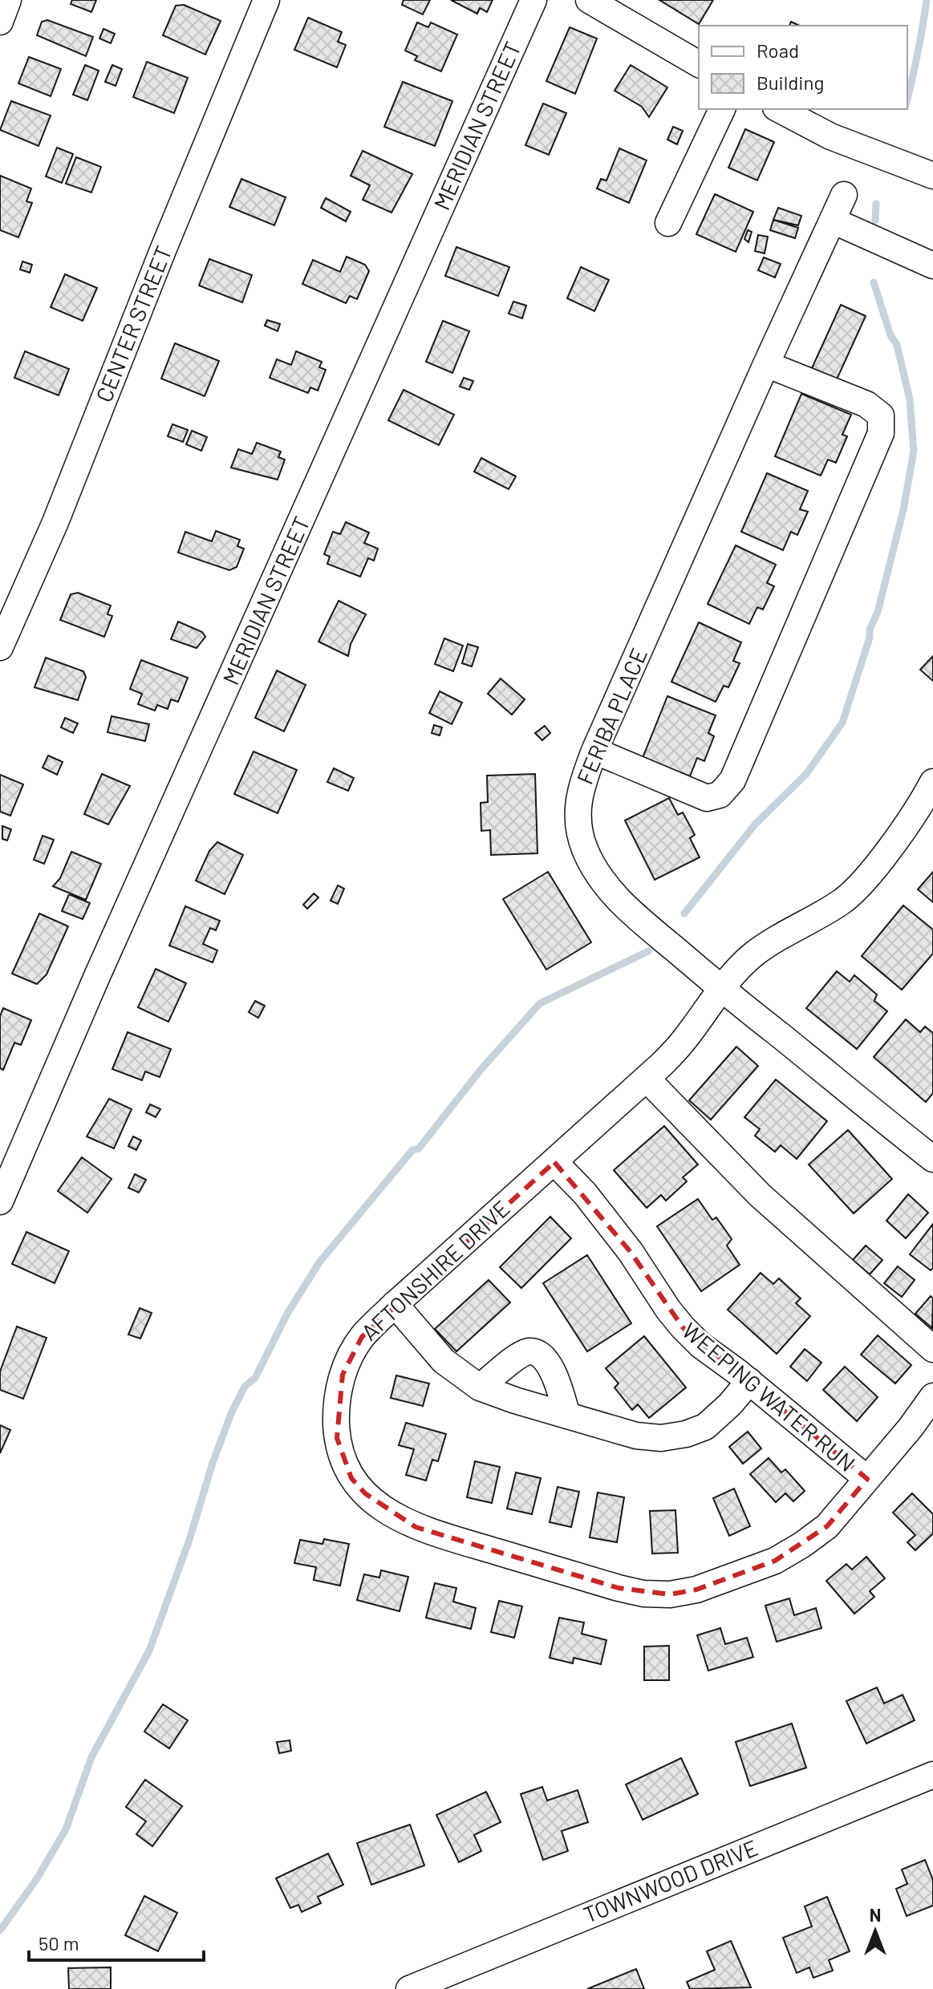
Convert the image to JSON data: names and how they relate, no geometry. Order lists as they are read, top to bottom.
{
  "streets": {
    "street": [
      "MERIDIAN STREET",
      "CENTER STREET",
      "FERIBA PLACE",
      "AFTONSHIRE DRIVE",
      "WEEPING WATER RUN",
      "TOWNWOOD DRIVE"
    ]
  },
  "crossings": [
    ["FERIBA PLACE", "AFTONSHIRE DRIVE"],
    ["AFTONSHIRE DRIVE", "WEEPING WATER RUN"]
  ],
  "legend": ["Road", "Building"],
  "scale_bar": "50 m",
  "north": "top"
}
